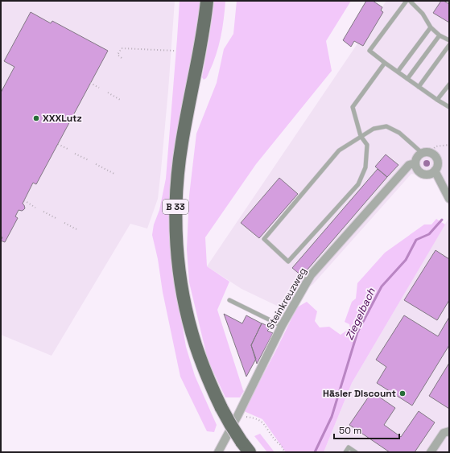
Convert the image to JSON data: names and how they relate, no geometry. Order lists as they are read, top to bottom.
{
  "streets": {
    "main road": ["B 33"],
    "street": ["Steinkreuzweg"]
  },
  "water": ["Ziegelbach"],
  "places": ["XXXLutz", "Häsler Discount"],
  "scale_bar": "50 m"
}
